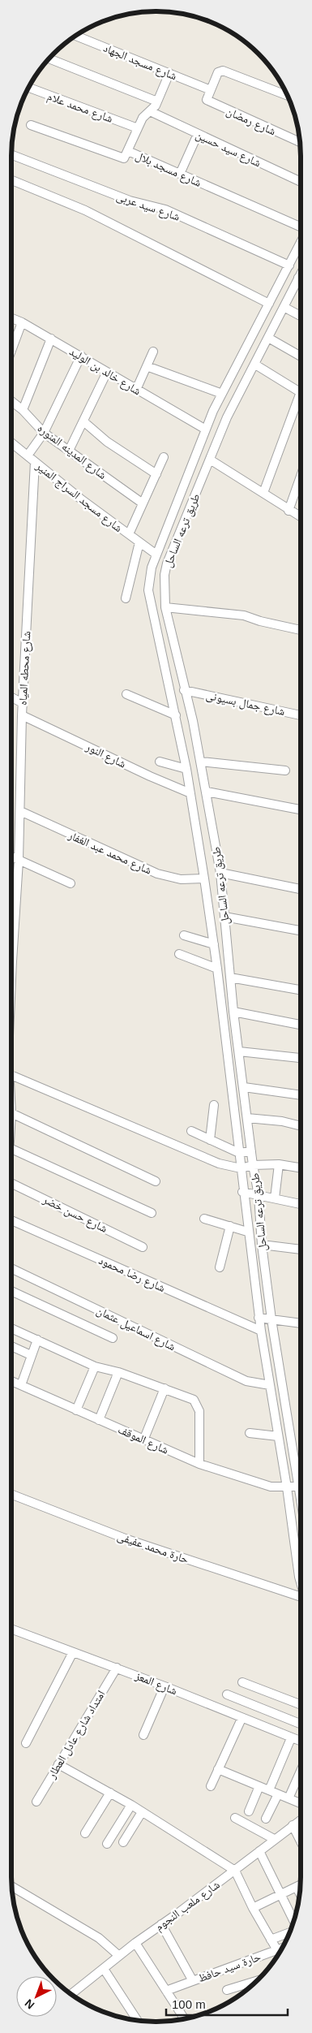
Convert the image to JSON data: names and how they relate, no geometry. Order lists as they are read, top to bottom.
{
  "streets": {
    "street": [
      "شارع مسجد الجهاد",
      "شارع محمد علام",
      "شارع رمضان",
      "شارع سيد حسين",
      "شارع مسجد بلال",
      "شارع سيد عربى",
      "شارع خالد بن الوليد",
      "شارع المدينه المنوره",
      "شارع مسجد السراج المنير",
      "طريق ترعه الساحل",
      "شارع محطه المياه",
      "شارع جمال بسيونى",
      "شارع النور",
      "شارع محمد عبد الغفار",
      "شارع حسن خضر",
      "شارع رضا محمود",
      "شارع اسماعيل عثمان",
      "شارع الموقف",
      "حارة محمد عفيفى",
      "شارع المعز",
      "امتداد شارع عادل العطار",
      "شارع ملعب النجوم",
      "حارة سيد حافظ"
    ]
  },
  "crossings": [
    ["شارع مسجد الجهاد", "شارع رمضان"],
    ["شارع سيد عربى", "طريق ترعه الساحل"],
    ["شارع خالد بن الوليد", "طريق ترعه الساحل"],
    ["شارع مسجد السراج المنير", "طريق ترعه الساحل"],
    ["شارع مسجد السراج المنير", "شارع محطه المياه"],
    ["طريق ترعه الساحل", "شارع جمال بسيونى"],
    ["طريق ترعه الساحل", "شارع النور"],
    ["طريق ترعه الساحل", "شارع محمد عبد الغفار"],
    ["طريق ترعه الساحل", "شارع رضا محمود"],
    ["طريق ترعه الساحل", "شارع اسماعيل عثمان"],
    ["طريق ترعه الساحل", "شارع الموقف"],
    ["شارع محطه المياه", "شارع النور"],
    ["شارع محطه المياه", "شارع محمد عبد الغفار"],
    ["شارع المعز", "امتداد شارع عادل العطار"]
  ],
  "scale_bar": "100 m",
  "north": "bottom left"
}
